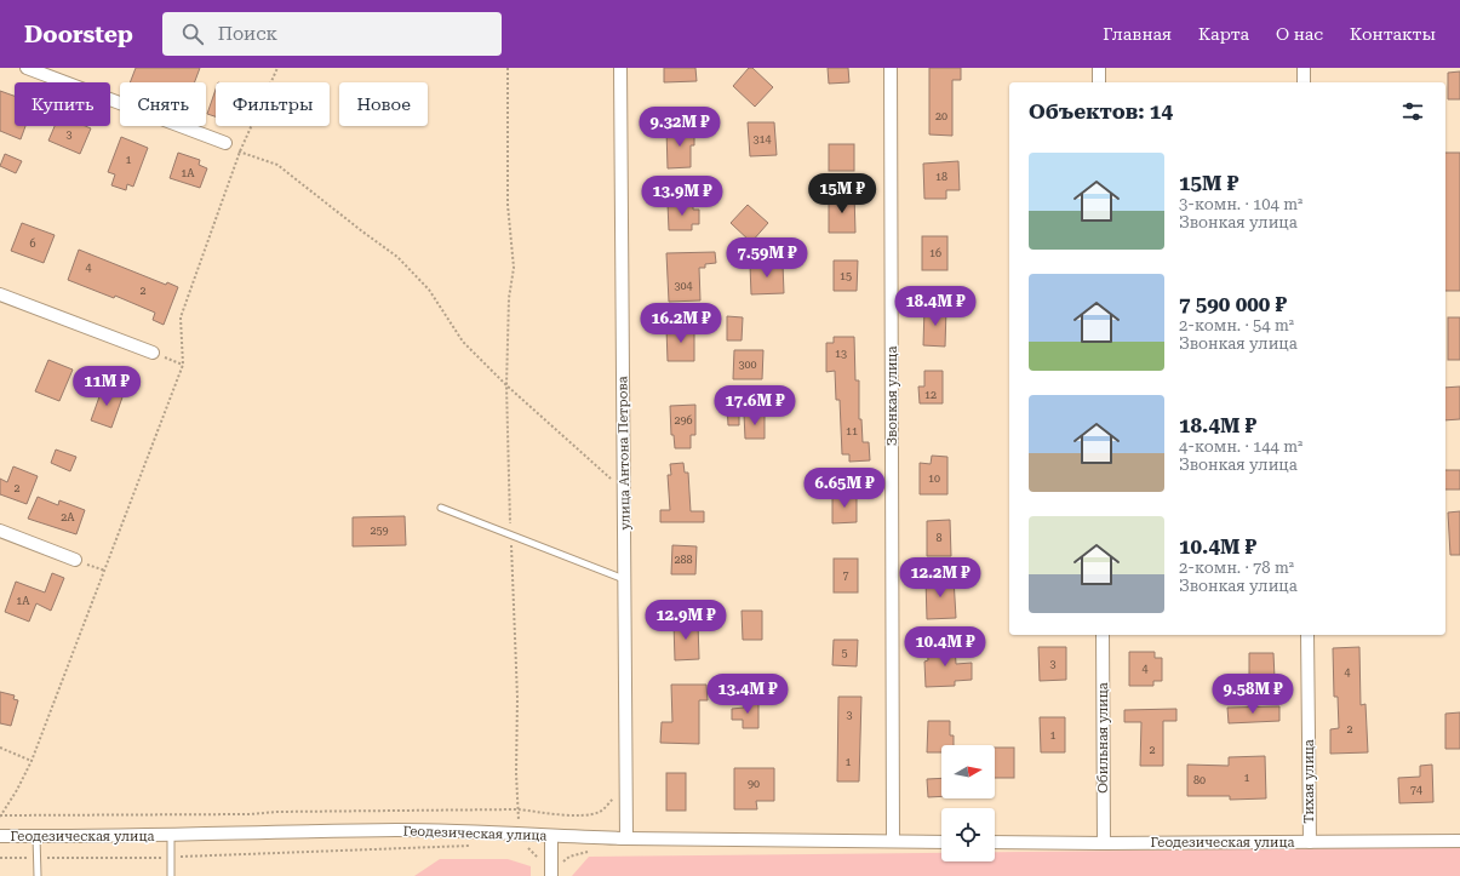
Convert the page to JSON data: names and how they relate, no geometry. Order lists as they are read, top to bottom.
{
  "streets": {
    "street": [
      "Звонкая улица",
      "улица Антона Петрова",
      "Обильная улица",
      "Тихая улица",
      "Геодезическая улица"
    ]
  },
  "crossings": [
    ["Звонкая улица", "Геодезическая улица"],
    ["улица Антона Петрова", "Геодезическая улица"],
    ["Обильная улица", "Геодезическая улица"],
    ["Тихая улица", "Геодезическая улица"]
  ],
  "house_numbers": [
    "20",
    "3",
    "314",
    "1",
    "1А",
    "18",
    "6",
    "16",
    "4",
    "15",
    "304",
    "2",
    "13",
    "300",
    "12",
    "296",
    "11",
    "10",
    "2",
    "2А",
    "259",
    "8",
    "288",
    "7",
    "1А",
    "5",
    "3",
    "4",
    "4",
    "3",
    "2",
    "1",
    "2",
    "1",
    "1",
    "80",
    "90",
    "74"
  ],
  "north": "right",
  "page": {
    "header": "Doorstep",
    "search": "Поиск",
    "nav": [
      "Главная",
      "Карта",
      "О нас",
      "Контакты"
    ],
    "chip": [
      "Купить",
      "Снять",
      "Фильтры",
      "Новое"
    ],
    "heading": "Объектов: 14",
    "price": [
      "9.32M ₽",
      "15M ₽",
      "13.9M ₽",
      "7.59M ₽",
      "18.4M ₽",
      "16.2M ₽",
      "11M ₽",
      "17.6M ₽",
      "6.65M ₽",
      "12.2M ₽",
      "12.9M ₽",
      "10.4M ₽",
      "13.4M ₽",
      "9.58M ₽"
    ],
    "list": [
      {
        "name": "15M ₽",
        "note": "3-комн. · 104 m² · Звонкая улица"
      },
      {
        "name": "7 590 000 ₽",
        "note": "2-комн. · 54 m² · Звонкая улица"
      },
      {
        "name": "18.4M ₽",
        "note": "4-комн. · 144 m² · Звонкая улица"
      },
      {
        "name": "10.4M ₽",
        "note": "2-комн. · 78 m² · Звонкая улица"
      }
    ]
  }
}
